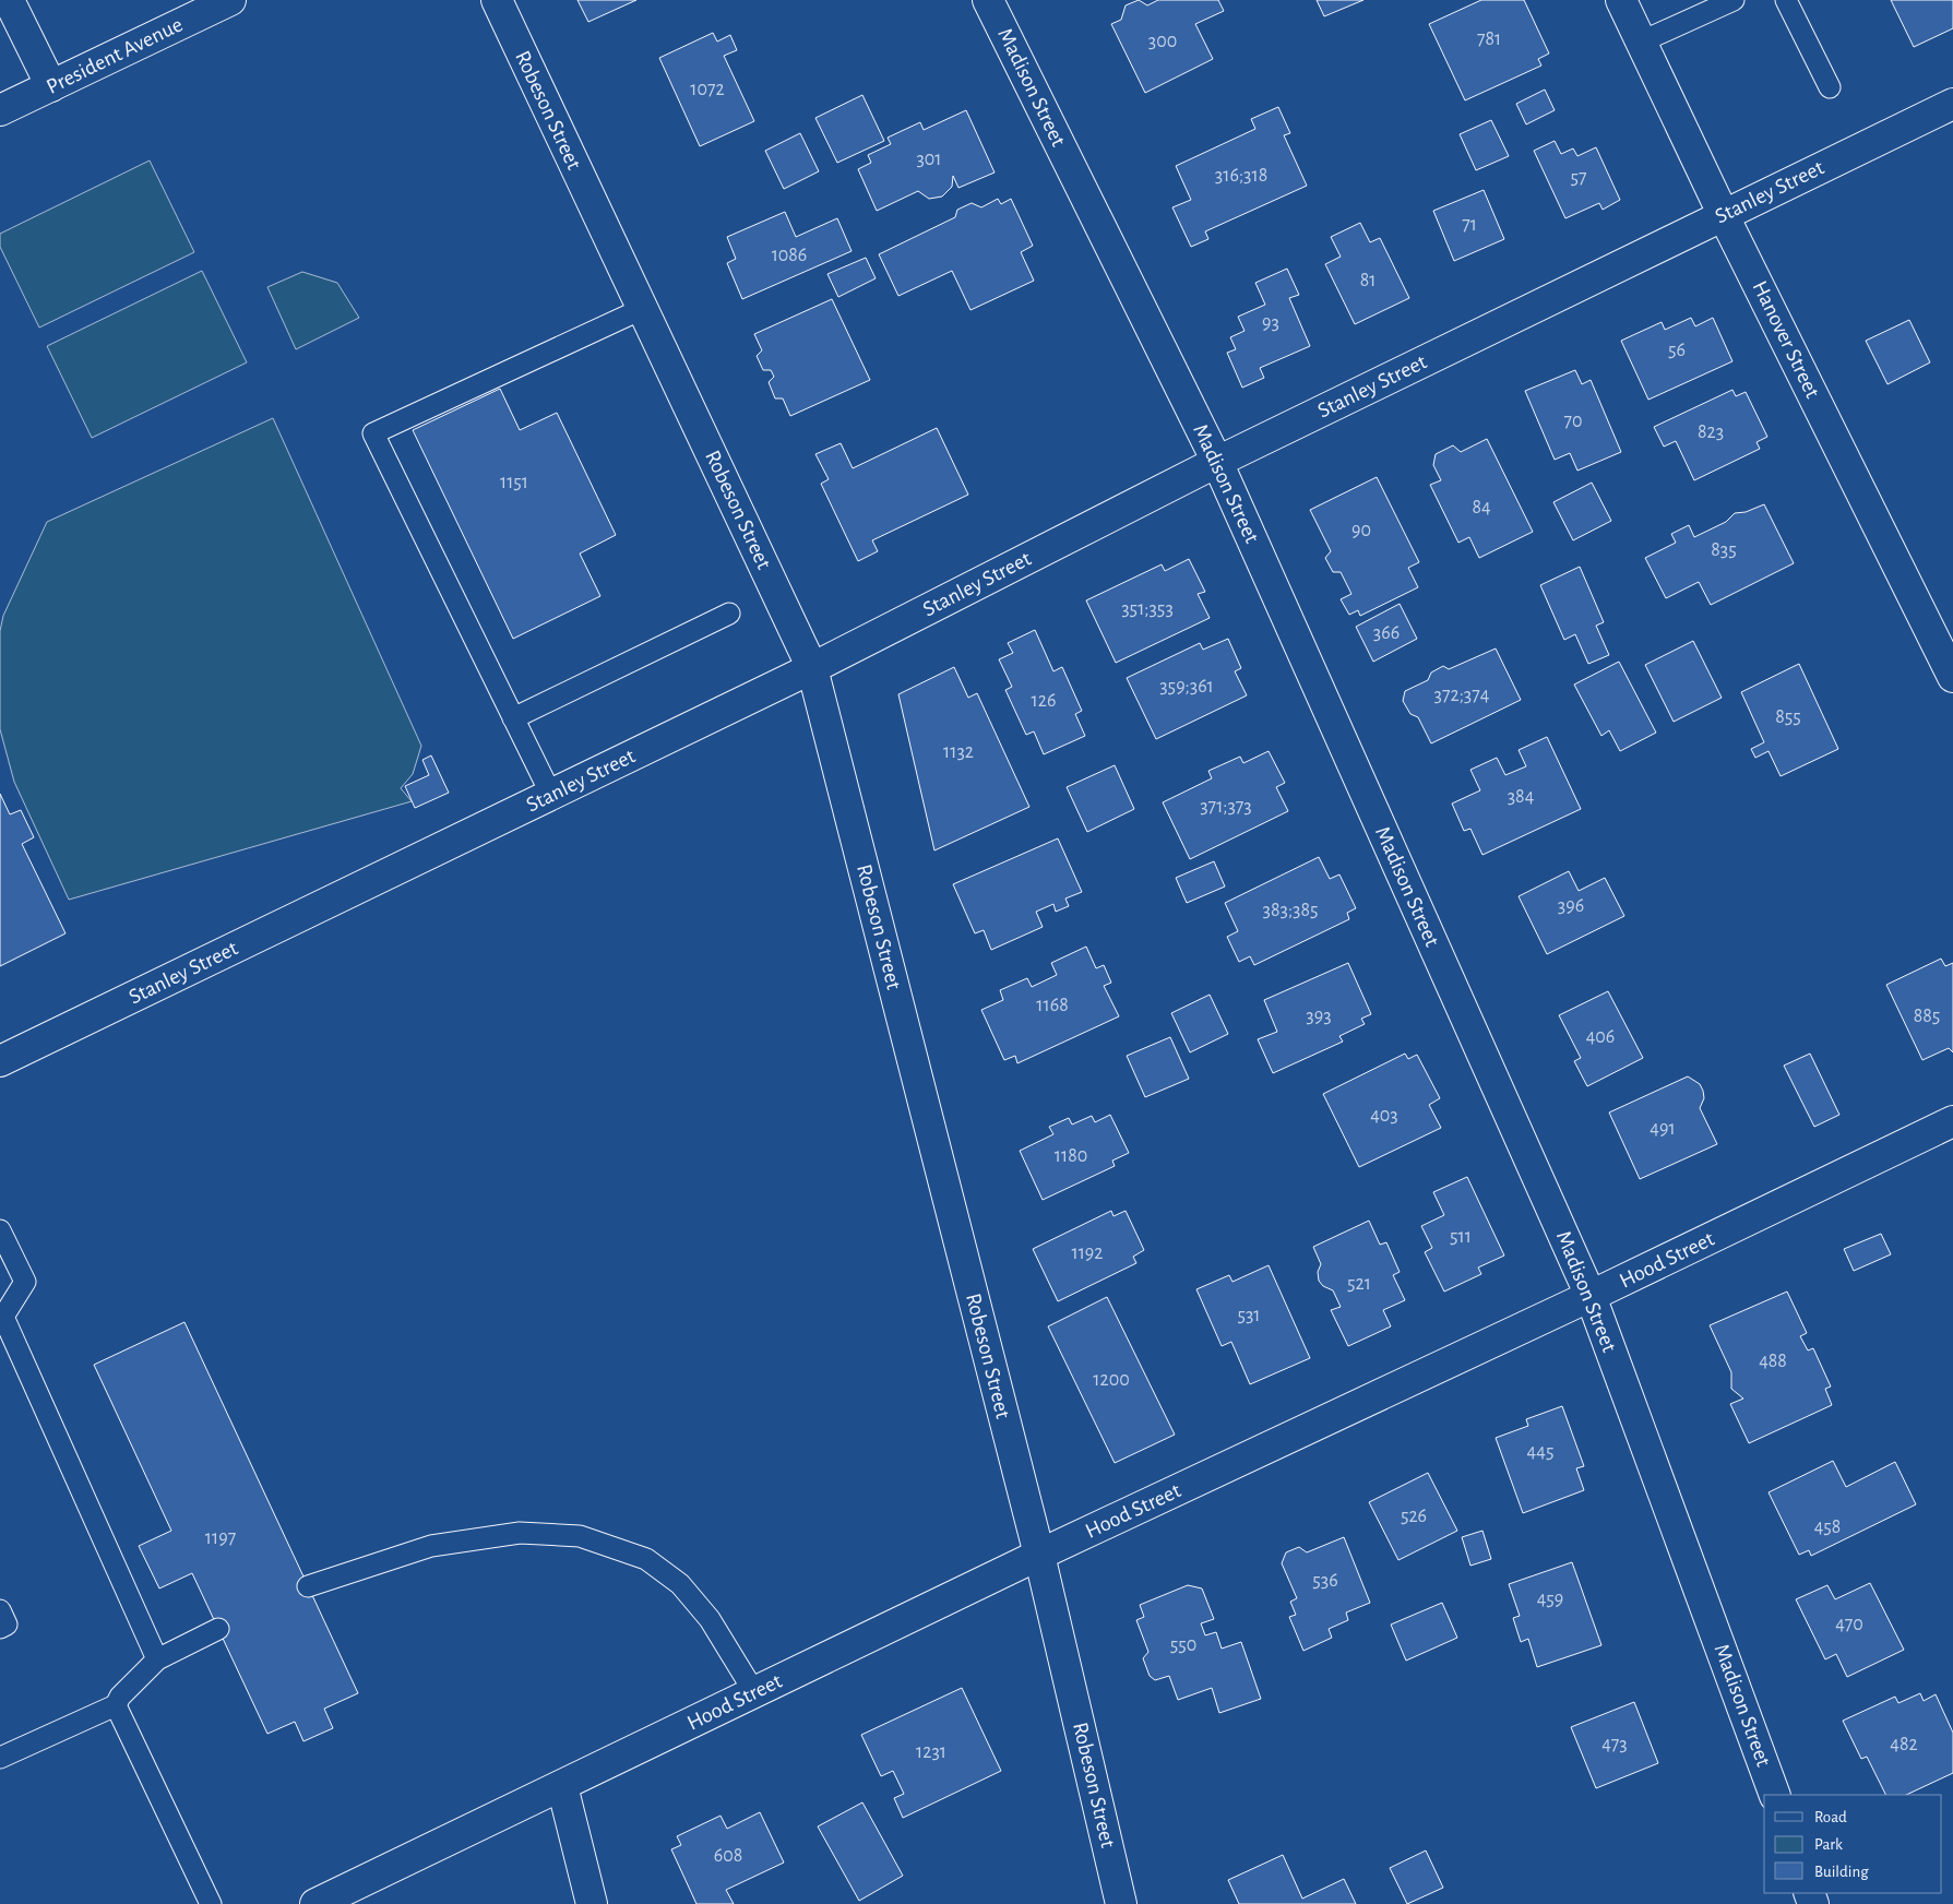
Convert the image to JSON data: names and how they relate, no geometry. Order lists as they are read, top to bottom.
{
  "streets": {
    "street": [
      "President Avenue",
      "Madison Street",
      "Robeson Street",
      "Stanley Street",
      "Hanover Street",
      "Hood Street"
    ]
  },
  "crossings": [
    ["Madison Street", "Stanley Street"],
    ["Madison Street", "Hood Street"],
    ["Robeson Street", "Stanley Street"],
    ["Robeson Street", "Hood Street"],
    ["Stanley Street", "Hanover Street"]
  ],
  "house_numbers": [
    "781",
    "300",
    "1072",
    "301",
    "316;318",
    "57",
    "71",
    "1086",
    "81",
    "93",
    "56",
    "70",
    "823",
    "1151",
    "84",
    "90",
    "835",
    "351;353",
    "366",
    "359;361",
    "372;374",
    "126",
    "855",
    "1132",
    "384",
    "371;373",
    "396",
    "383;385",
    "1168",
    "393",
    "885",
    "406",
    "403",
    "491",
    "1180",
    "511",
    "1192",
    "521",
    "531",
    "488",
    "1200",
    "445",
    "526",
    "458",
    "1197",
    "536",
    "459",
    "470",
    "550",
    "473",
    "482",
    "1231",
    "608"
  ],
  "legend": ["Road", "Park", "Building"]
}
